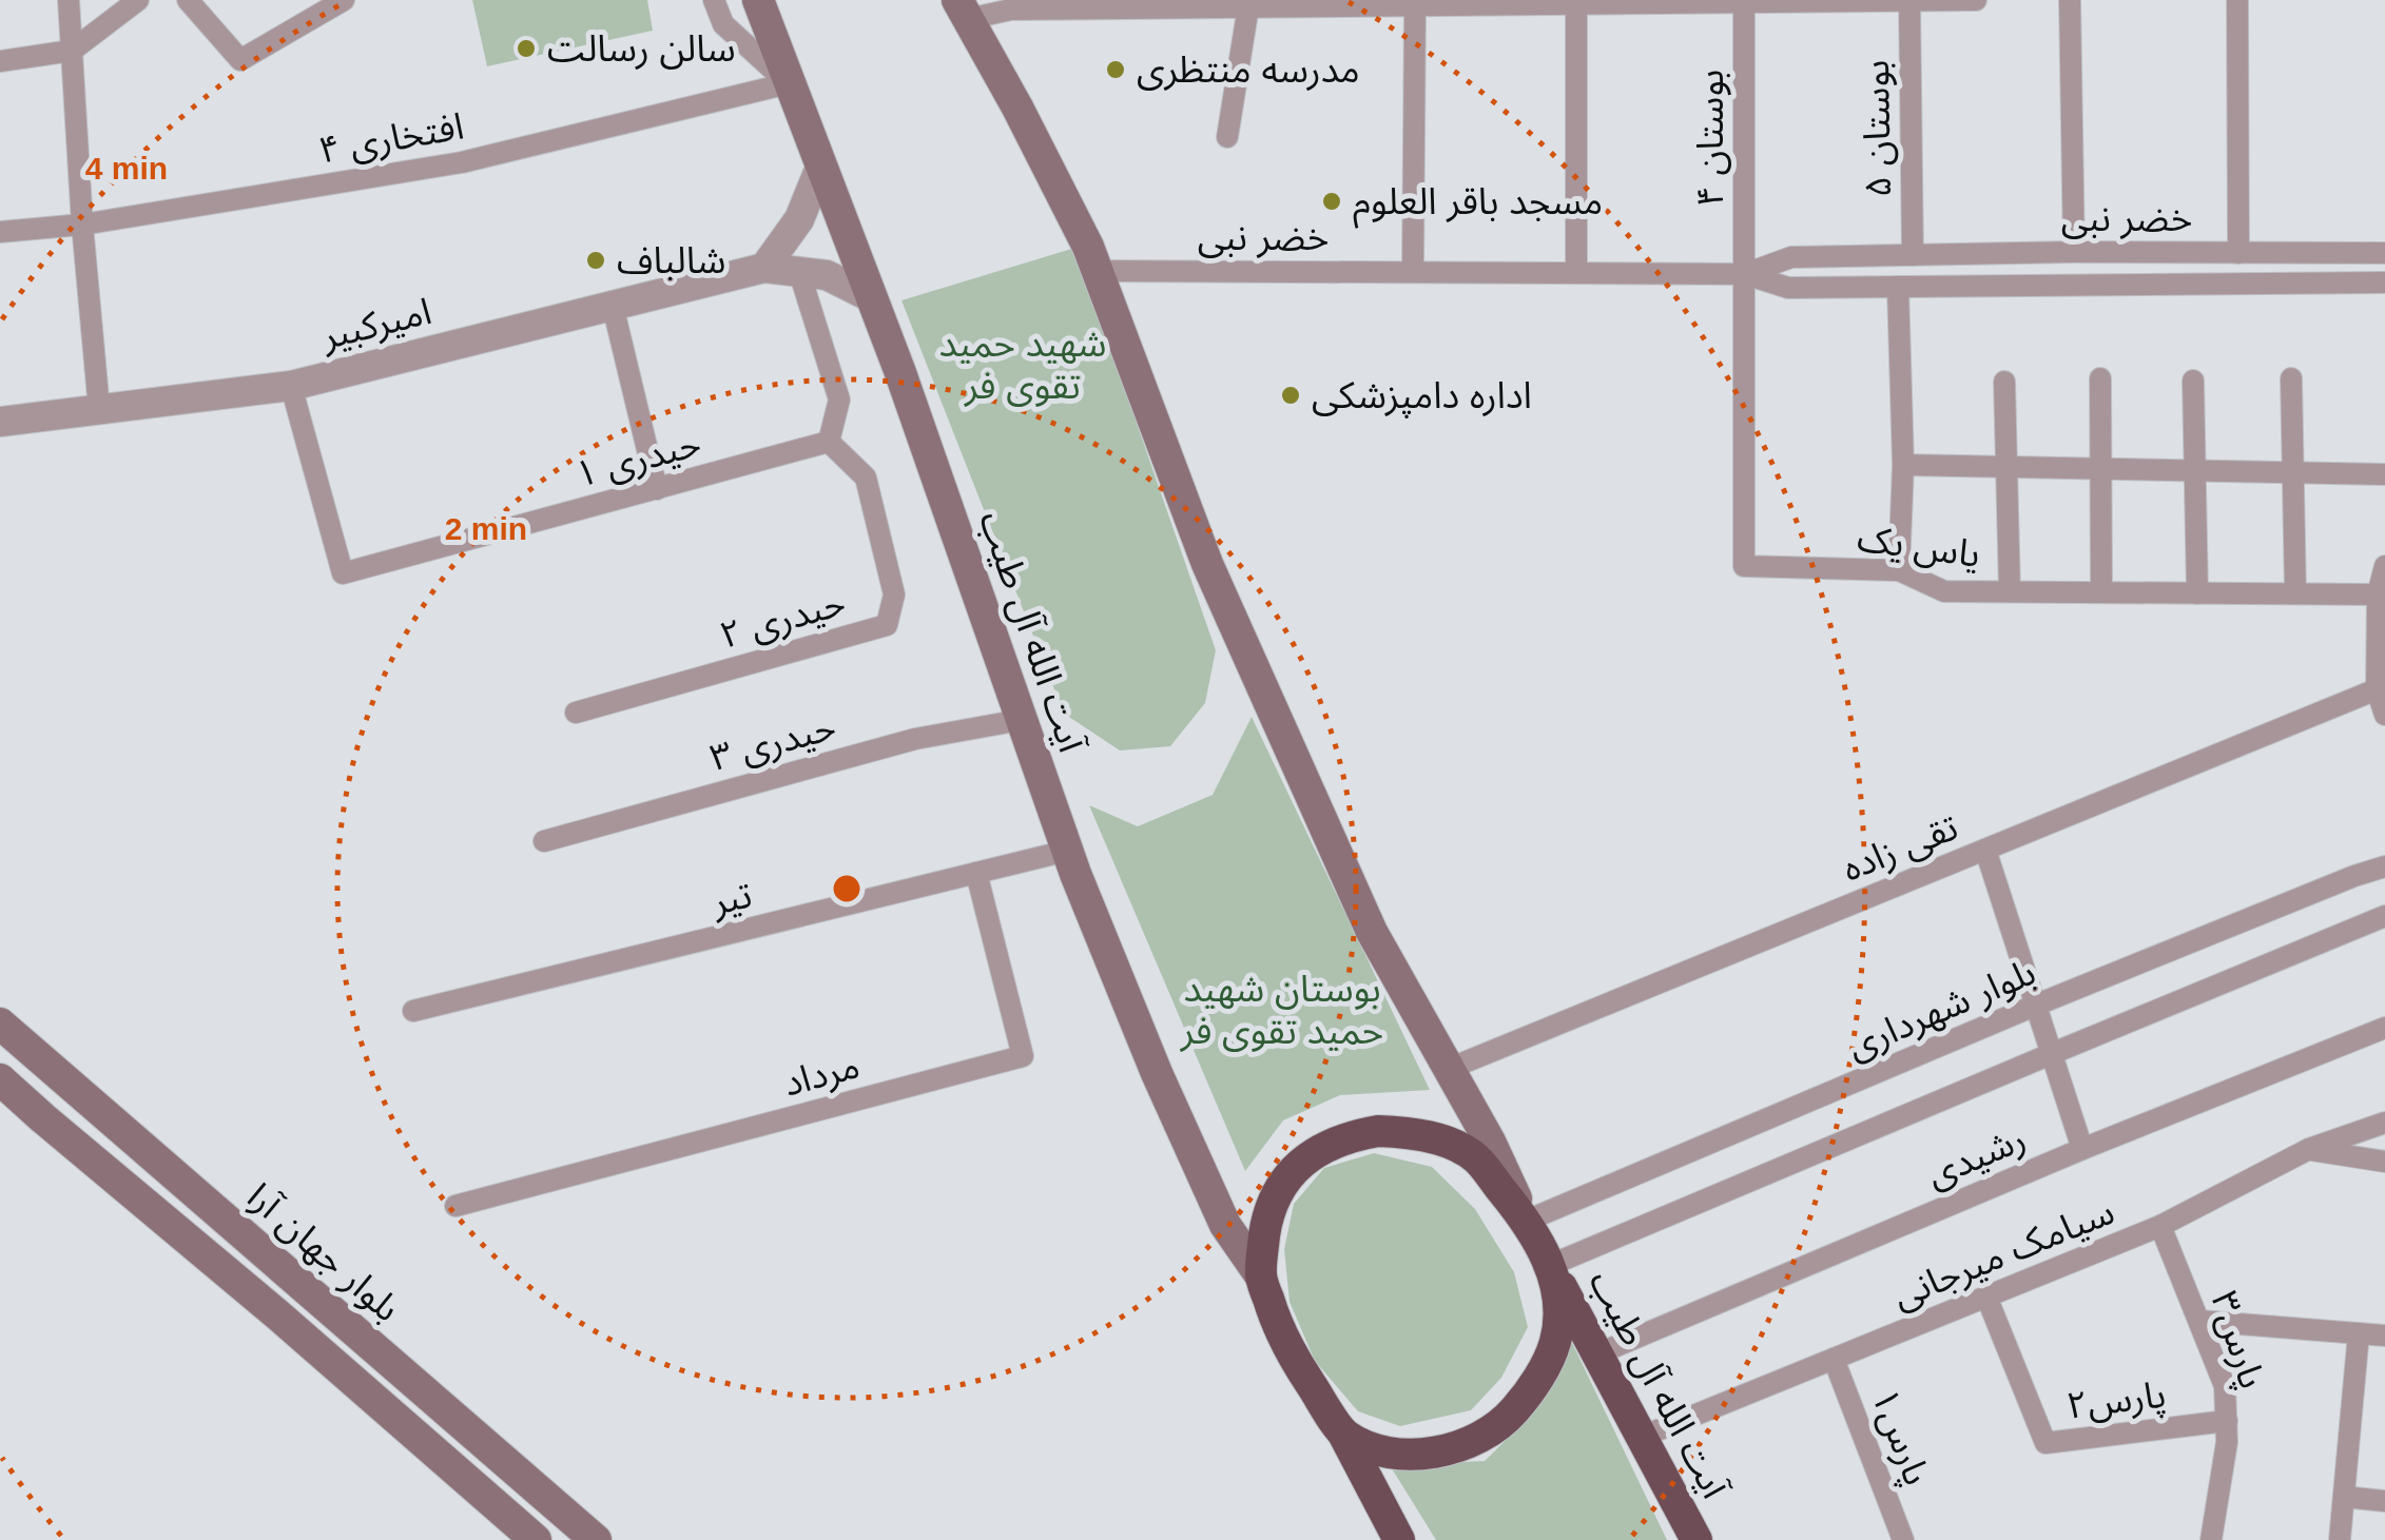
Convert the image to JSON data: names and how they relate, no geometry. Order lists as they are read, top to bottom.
{
  "streets": {
    "highway": ["آیت الله آل طیب"],
    "main road": ["بلوار جهان آرا"],
    "street": [
      "بوستان ۵",
      "افتخاری ۴",
      "بوستان ۴",
      "خضر نبی",
      "امیرکبیر",
      "حیدری ۱",
      "یاس یک",
      "حیدری ۲",
      "حیدری ۳",
      "تقی زاده",
      "تیر",
      "بلوار شهرداری",
      "مرداد",
      "رشیدی",
      "سیامک میرجانی",
      "پارس۳",
      "پارس۲",
      "پارس۱"
    ]
  },
  "crossings": [
    ["بوستان ۵", "خضر نبی"],
    ["افتخاری ۴", "آیت الله آل طیب"],
    ["بوستان ۴", "خضر نبی"],
    ["بوستان ۴", "یاس یک"],
    ["خضر نبی", "یاس یک"],
    ["امیرکبیر", "حیدری ۱"],
    ["حیدری ۱", "حیدری ۲"],
    ["آیت الله آل طیب", "حیدری ۳"],
    ["آیت الله آل طیب", "تیر"],
    ["آیت الله آل طیب", "بلوار شهرداری"],
    ["آیت الله آل طیب", "رشیدی"],
    ["آیت الله آل طیب", "سیامک میرجانی"],
    ["تیر", "مرداد"],
    ["سیامک میرجانی", "پارس۳"],
    ["سیامک میرجانی", "پارس۲"],
    ["سیامک میرجانی", "پارس۱"],
    ["پارس۳", "پارس۲"]
  ],
  "parks": ["شهید حمید تقوی فر", "بوستان شهید حمید تقوی فر"],
  "places": [
    "سالن رسالت",
    "مدرسه منتظری",
    "مسجد باقر العلوم",
    "شالباف",
    "اداره دامپزشکی"
  ],
  "rings": ["4 min", "2 min"]
}
